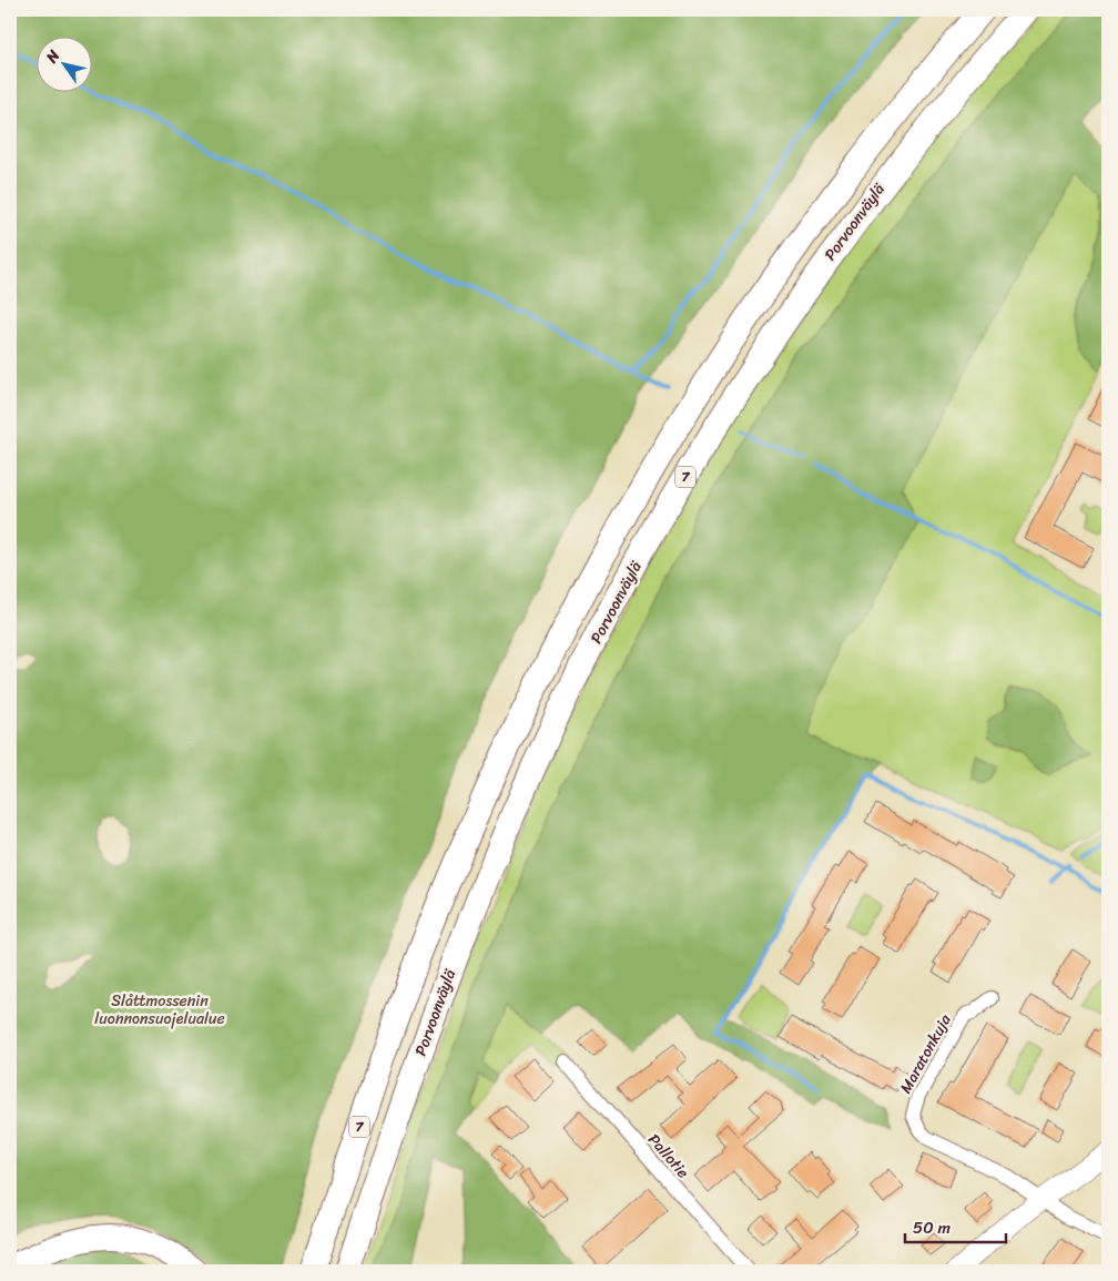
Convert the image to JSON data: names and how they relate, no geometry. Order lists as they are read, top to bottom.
{
  "streets": {
    "highway": ["Porvoonväylä", "7"],
    "street": ["Maratonkuja", "Pallotie"]
  },
  "parks": ["Slåttmossenin luonnonsuojelualue"],
  "scale_bar": "50 m",
  "north": "top left"
}
